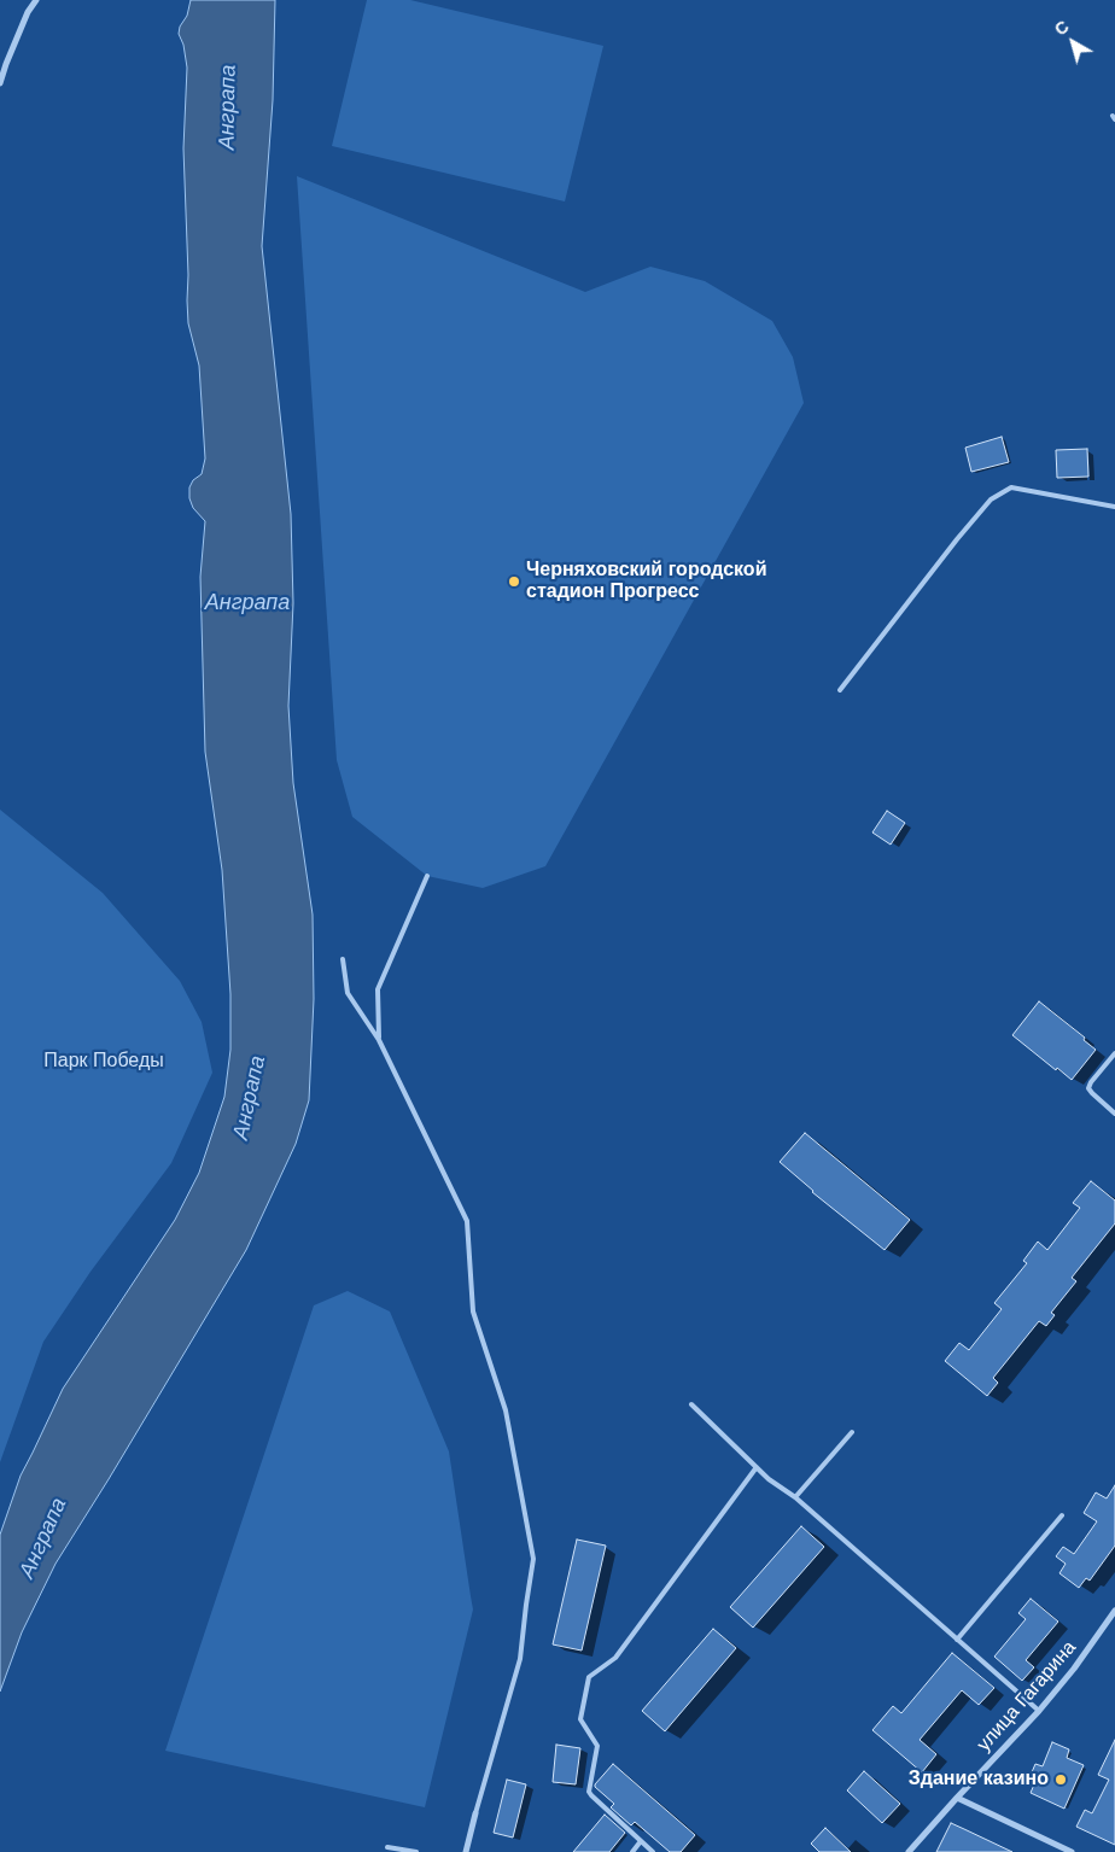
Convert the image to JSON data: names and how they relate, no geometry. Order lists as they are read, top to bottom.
{
  "streets": {
    "street": ["улица Гагарина"]
  },
  "water": ["Анграпа"],
  "parks": ["Парк Победы"],
  "places": ["Черняховский городской стадион Прогресс", "Здание казино"],
  "north": "top left"
}
